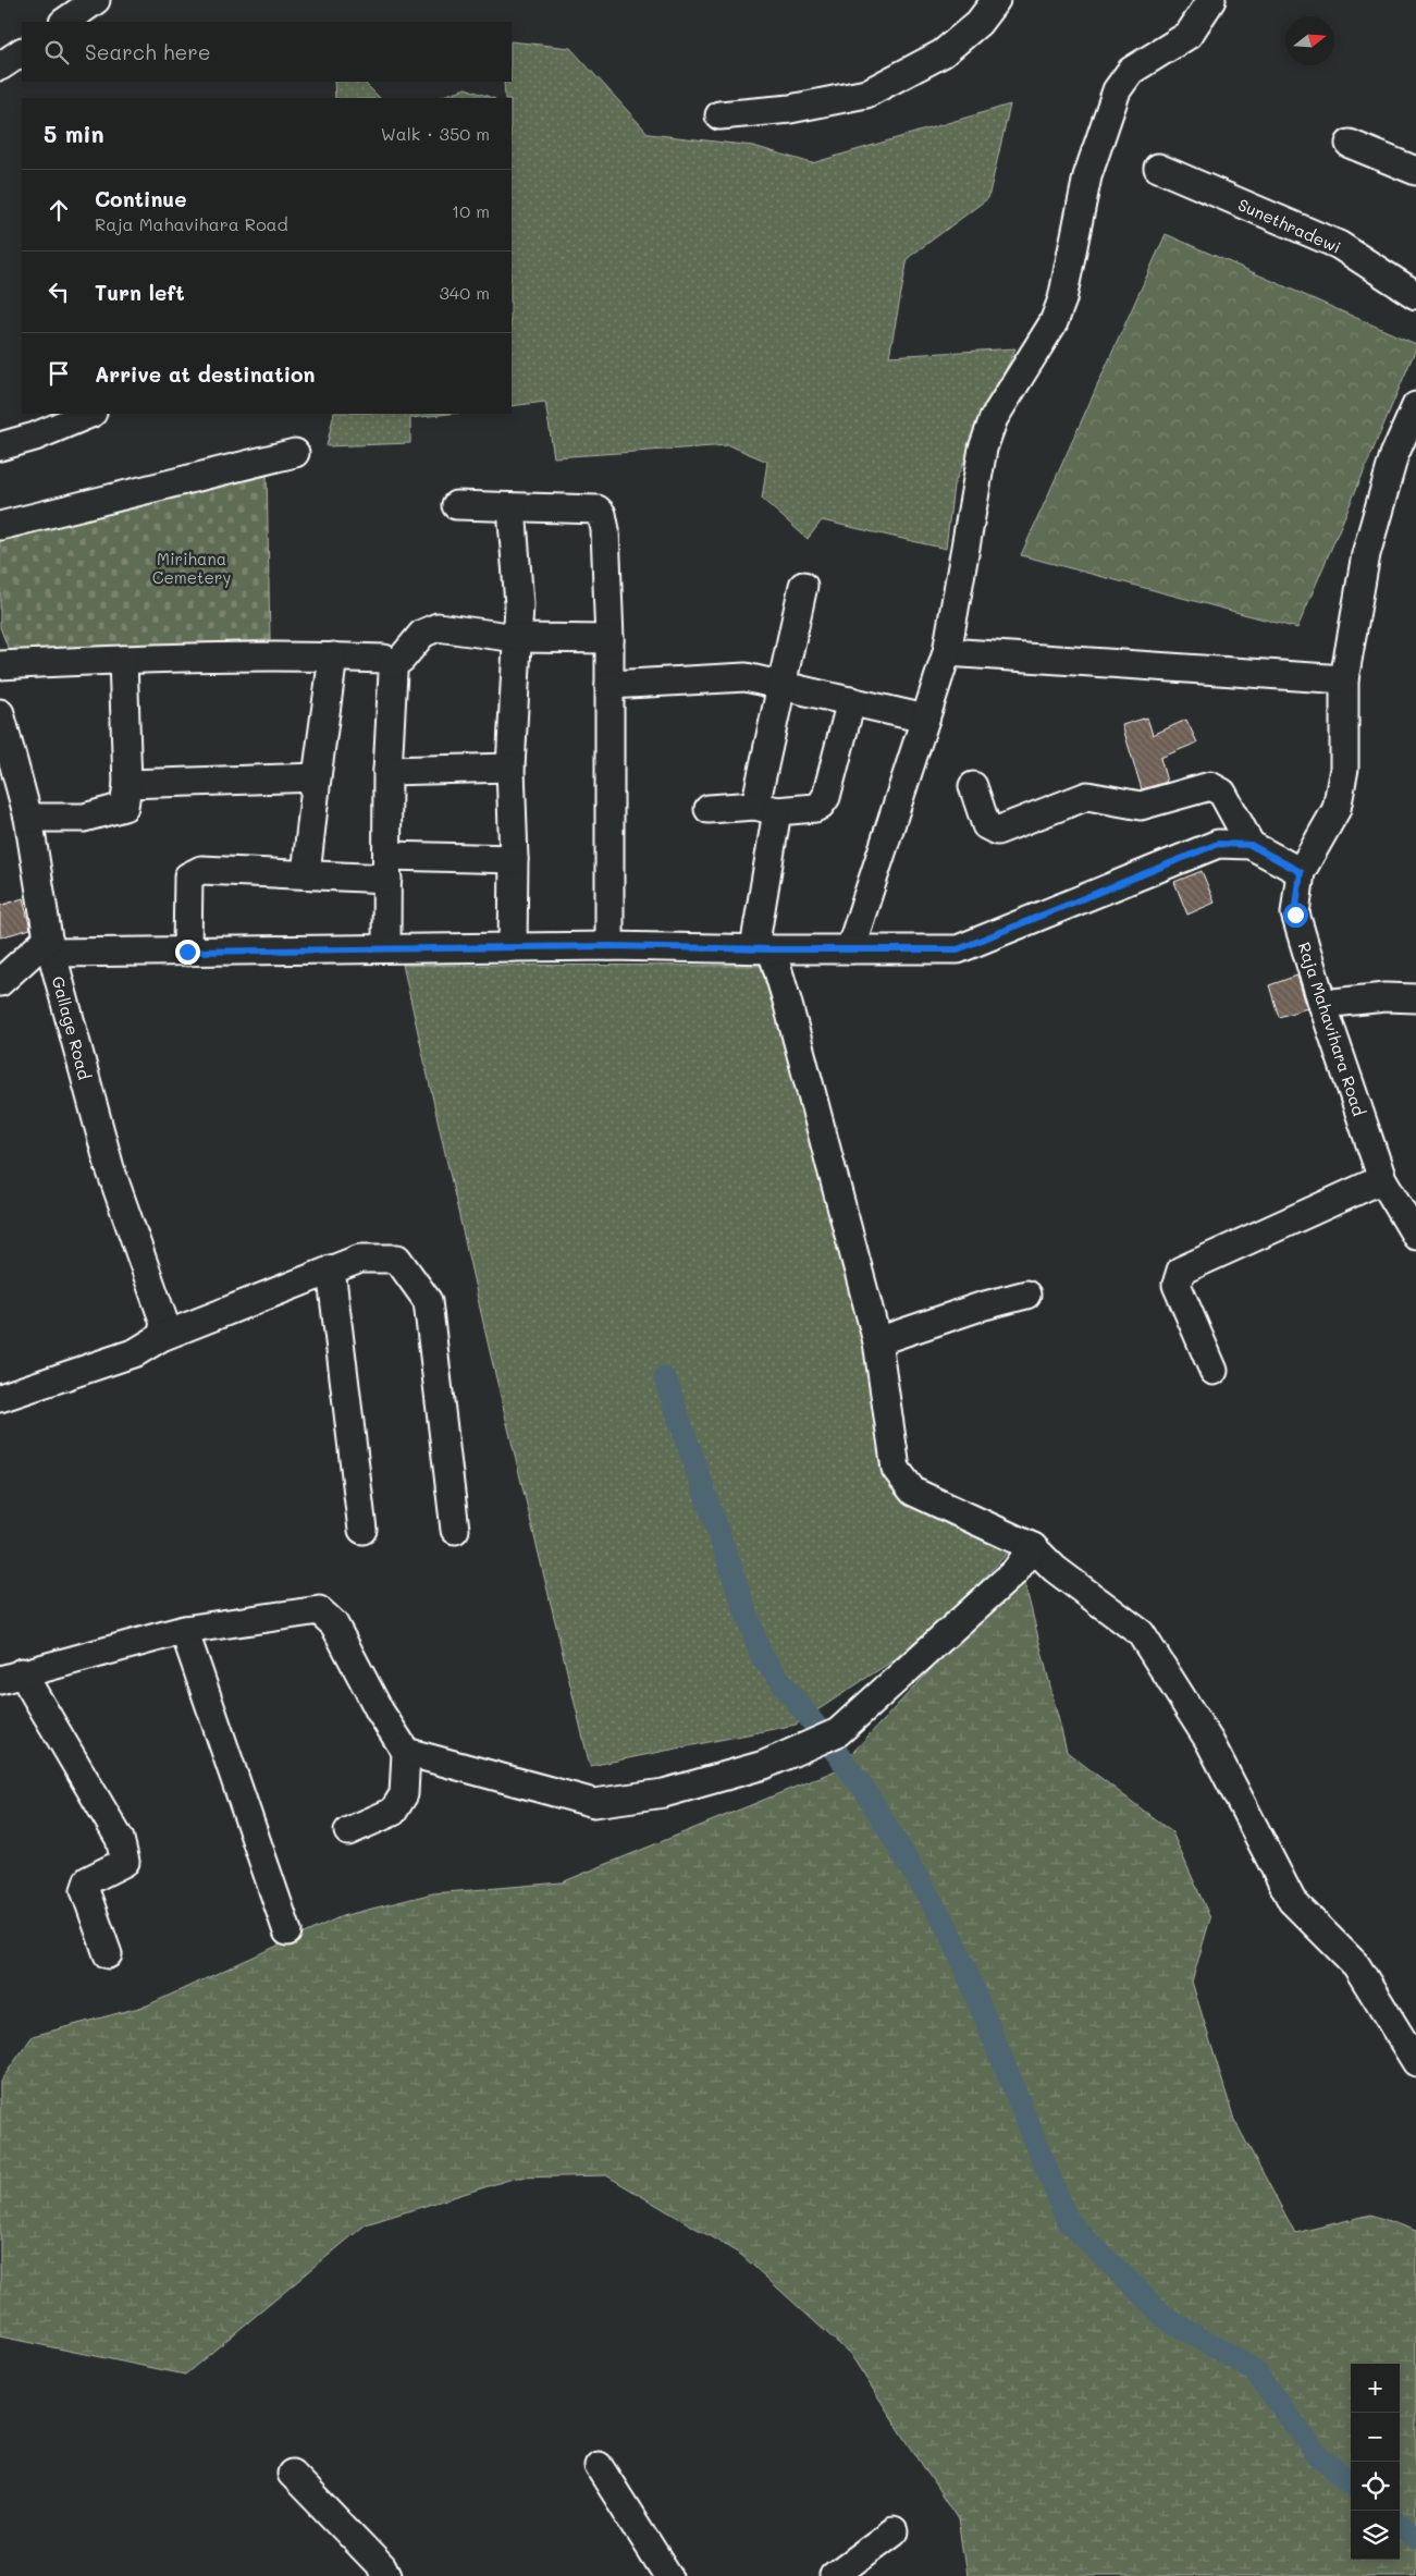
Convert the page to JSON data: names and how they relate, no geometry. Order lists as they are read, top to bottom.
{
  "streets": {
    "street": ["Sunethradewi", "Gallage Road", "Raja Mahavihara Road"]
  },
  "parks": ["Mirihana Cemetery"],
  "north": "right",
  "page": {
    "search": "Search here",
    "heading": ["5 min", "Walk · 350 m"],
    "list": [
      ["Continue", "Raja Mahavihara Road", "10 m"],
      ["Turn left", "340 m"],
      "Arrive at destination"
    ],
    "map_buttons": ["+", "−"]
  }
}
